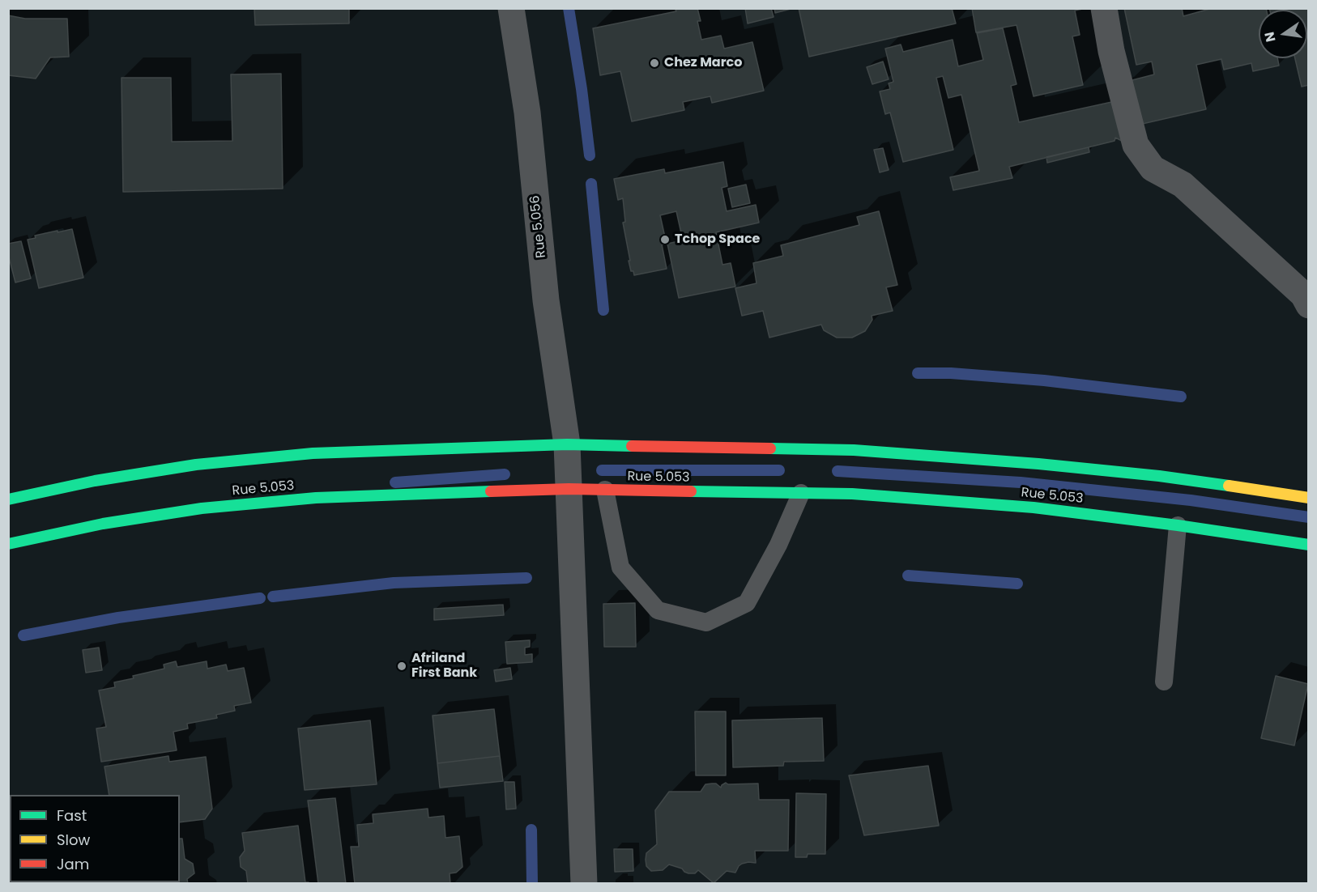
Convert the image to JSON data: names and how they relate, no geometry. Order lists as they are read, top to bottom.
{
  "streets": {
    "main road": ["Rue 5.053"],
    "street": ["Rue 5.056"]
  },
  "crossings": [
    ["Rue 5.056", "Rue 5.053"]
  ],
  "places": ["Chez Marco", "Tchop Space", "Afriland First Bank"],
  "legend": ["Fast", "Slow", "Jam"],
  "north": "left"
}
